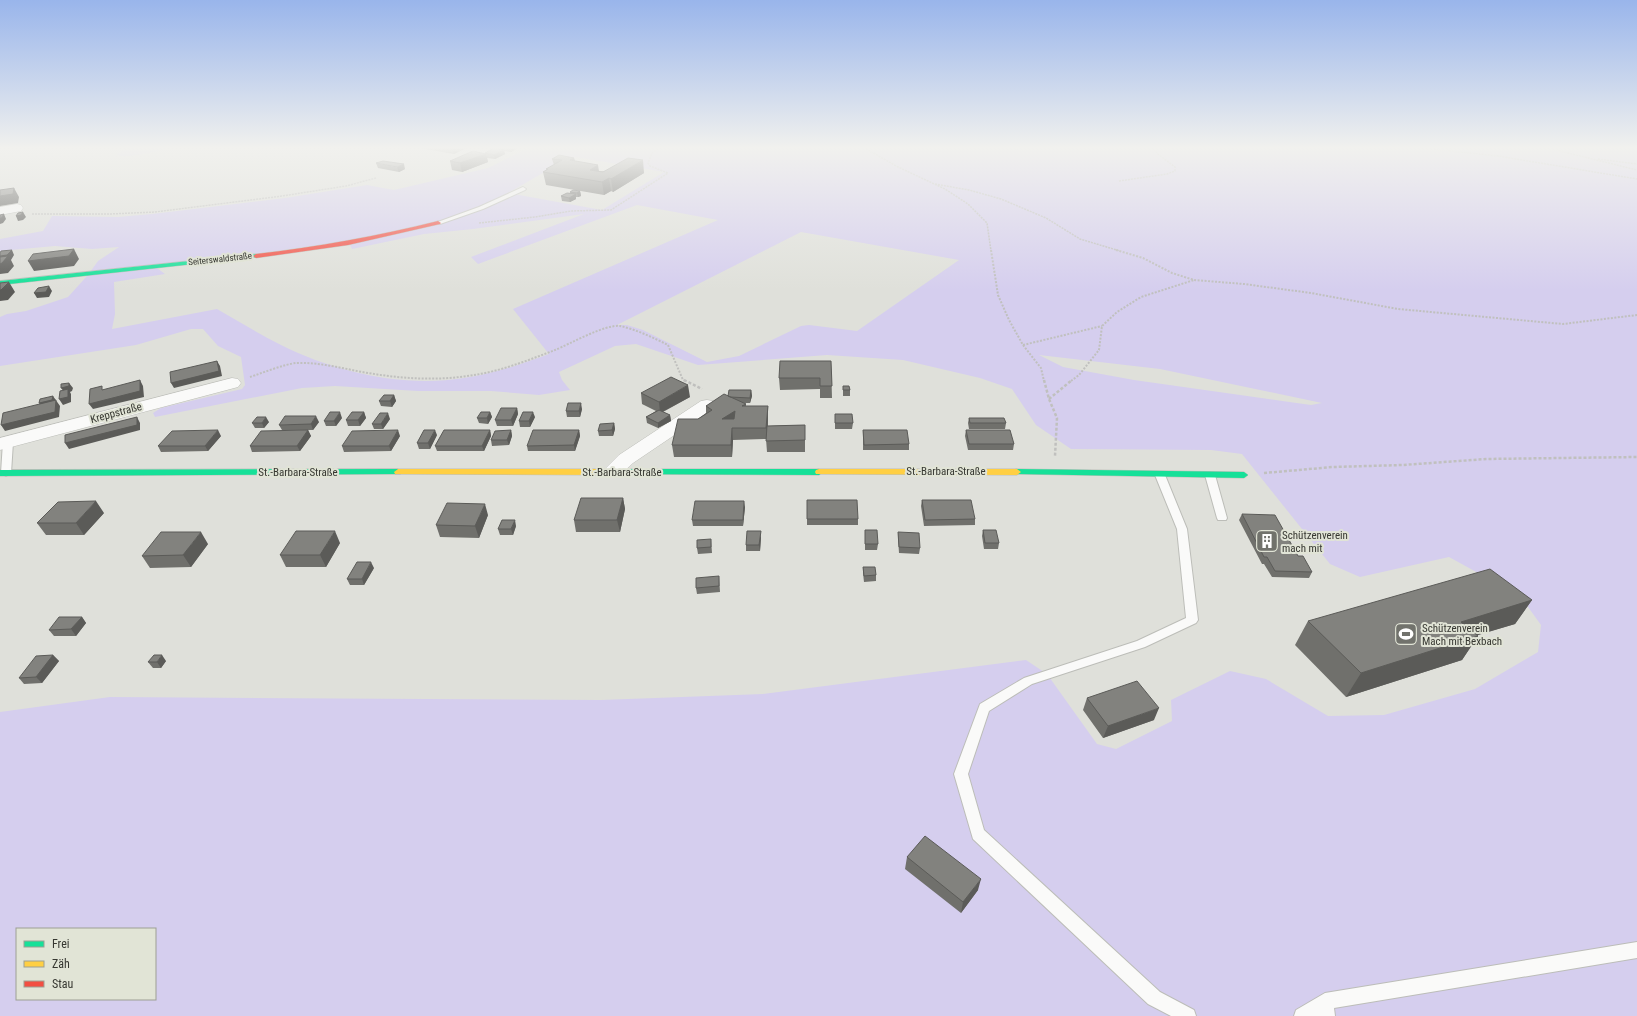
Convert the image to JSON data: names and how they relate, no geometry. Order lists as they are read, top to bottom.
{
  "streets": {
    "street": ["Seiterswaldstraße", "Kreppstraße", "St.-Barbara-Straße"]
  },
  "places": {
    "building": ["Schützenverein mach mit"],
    "sports": ["Schützenverein Mach mit Bexbach"]
  },
  "legend": ["Frei", "Zäh", "Stau"]
}
